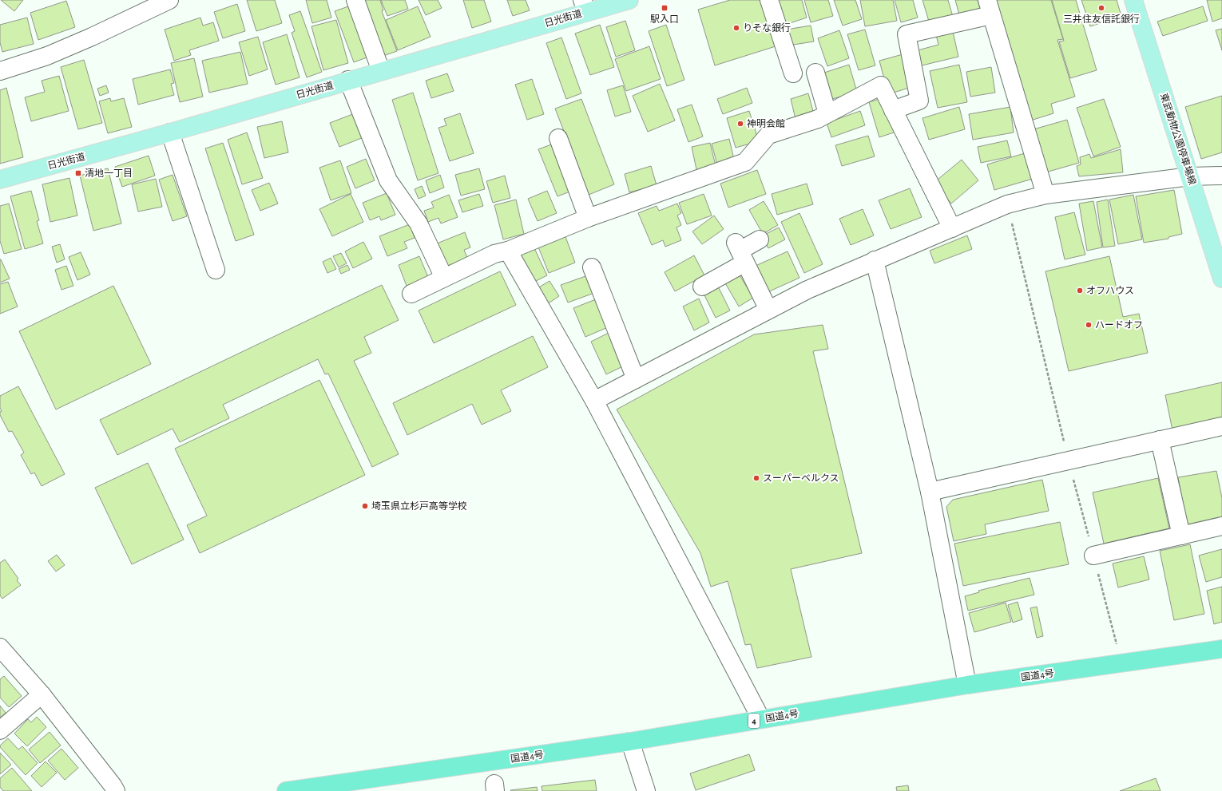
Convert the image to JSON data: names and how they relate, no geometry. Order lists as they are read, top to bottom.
{
  "streets": {
    "highway": ["国道4号", "4"],
    "main road": ["日光街道", "東武動物公園停車場線"]
  },
  "places": {
    "transit": ["駅入口", "清地一丁目"],
    "other": [
      "三井住友信託銀行",
      "りそな銀行",
      "神明会館",
      "オフハウス",
      "ハードオフ",
      "スーパーベルクス",
      "埼玉県立杉戸高等学校"
    ]
  }
}
